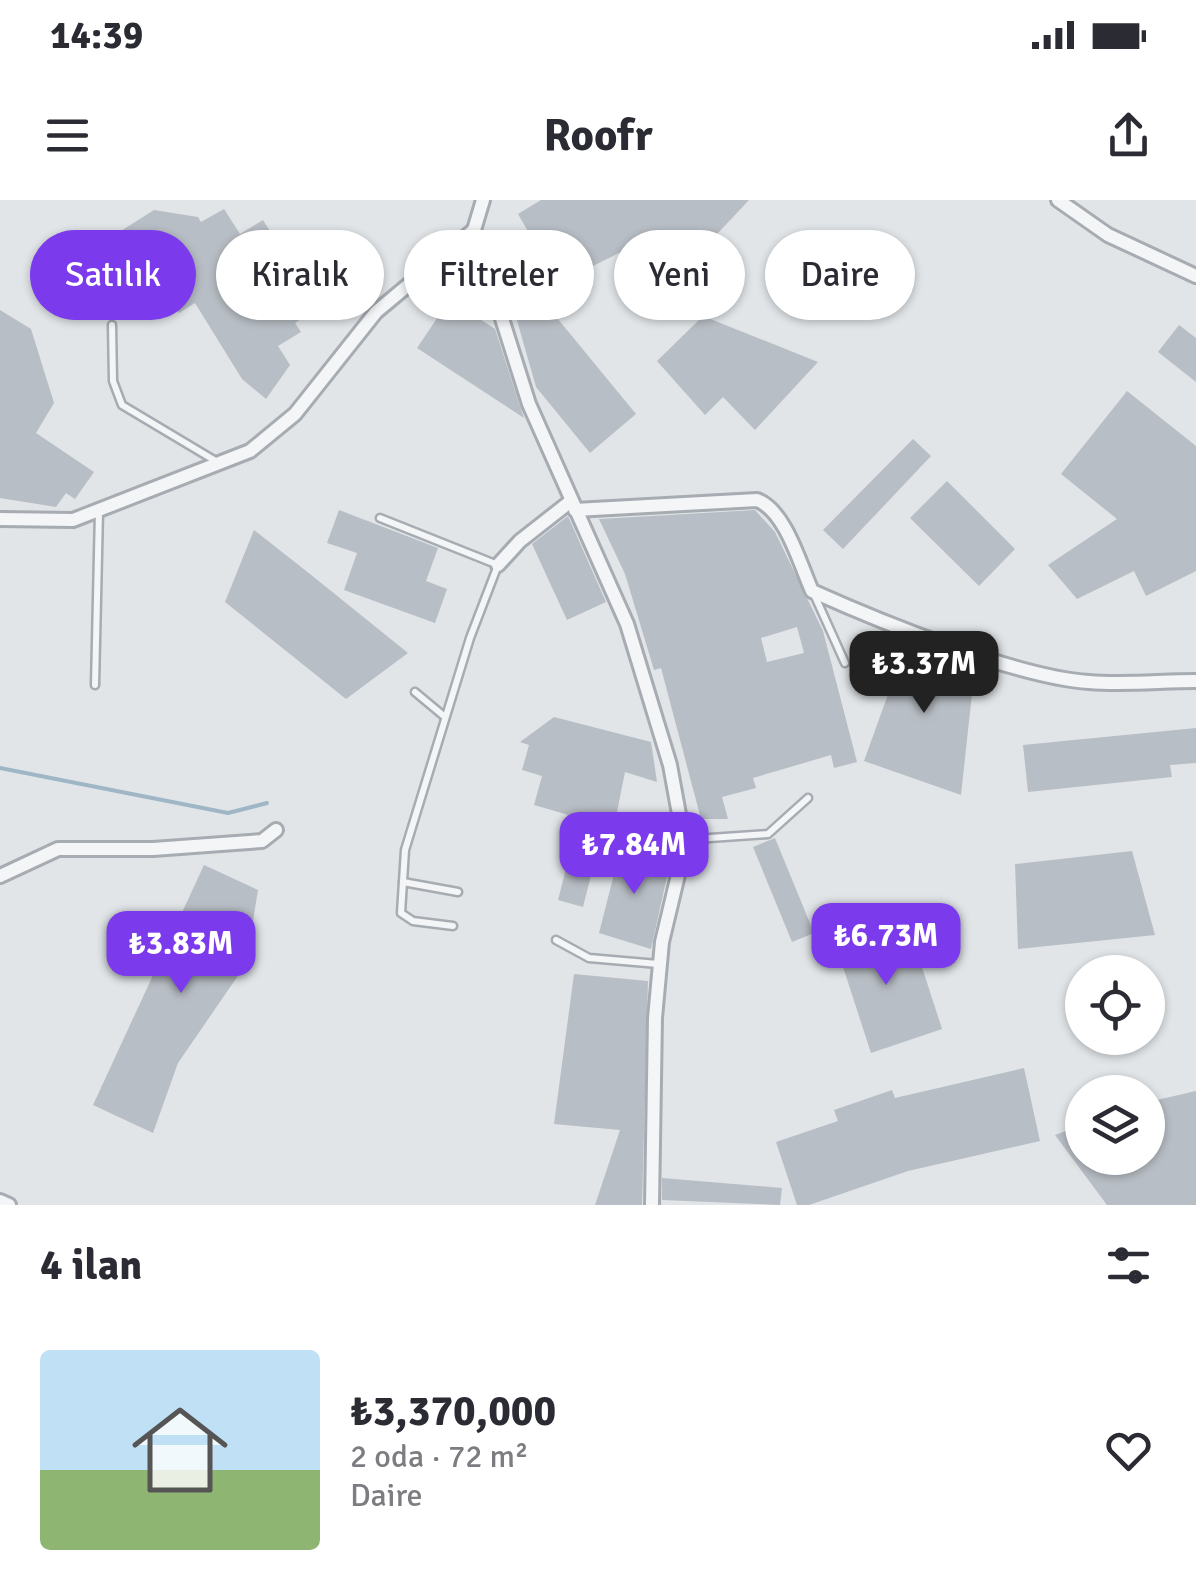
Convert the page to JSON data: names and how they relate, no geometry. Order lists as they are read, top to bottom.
{
  "page": {
    "status": "14:39",
    "header": "Roofr",
    "chip": [
      "Satılık",
      "Kiralık",
      "Filtreler",
      "Yeni",
      "Daire"
    ],
    "price": [
      "₺3.37M",
      "₺7.84M",
      "₺6.73M",
      "₺3.83M"
    ],
    "heading": "4 ilan",
    "list": [
      {
        "name": "₺3,370,000",
        "note": "2 oda · 72 m² · Daire"
      }
    ]
  }
}
